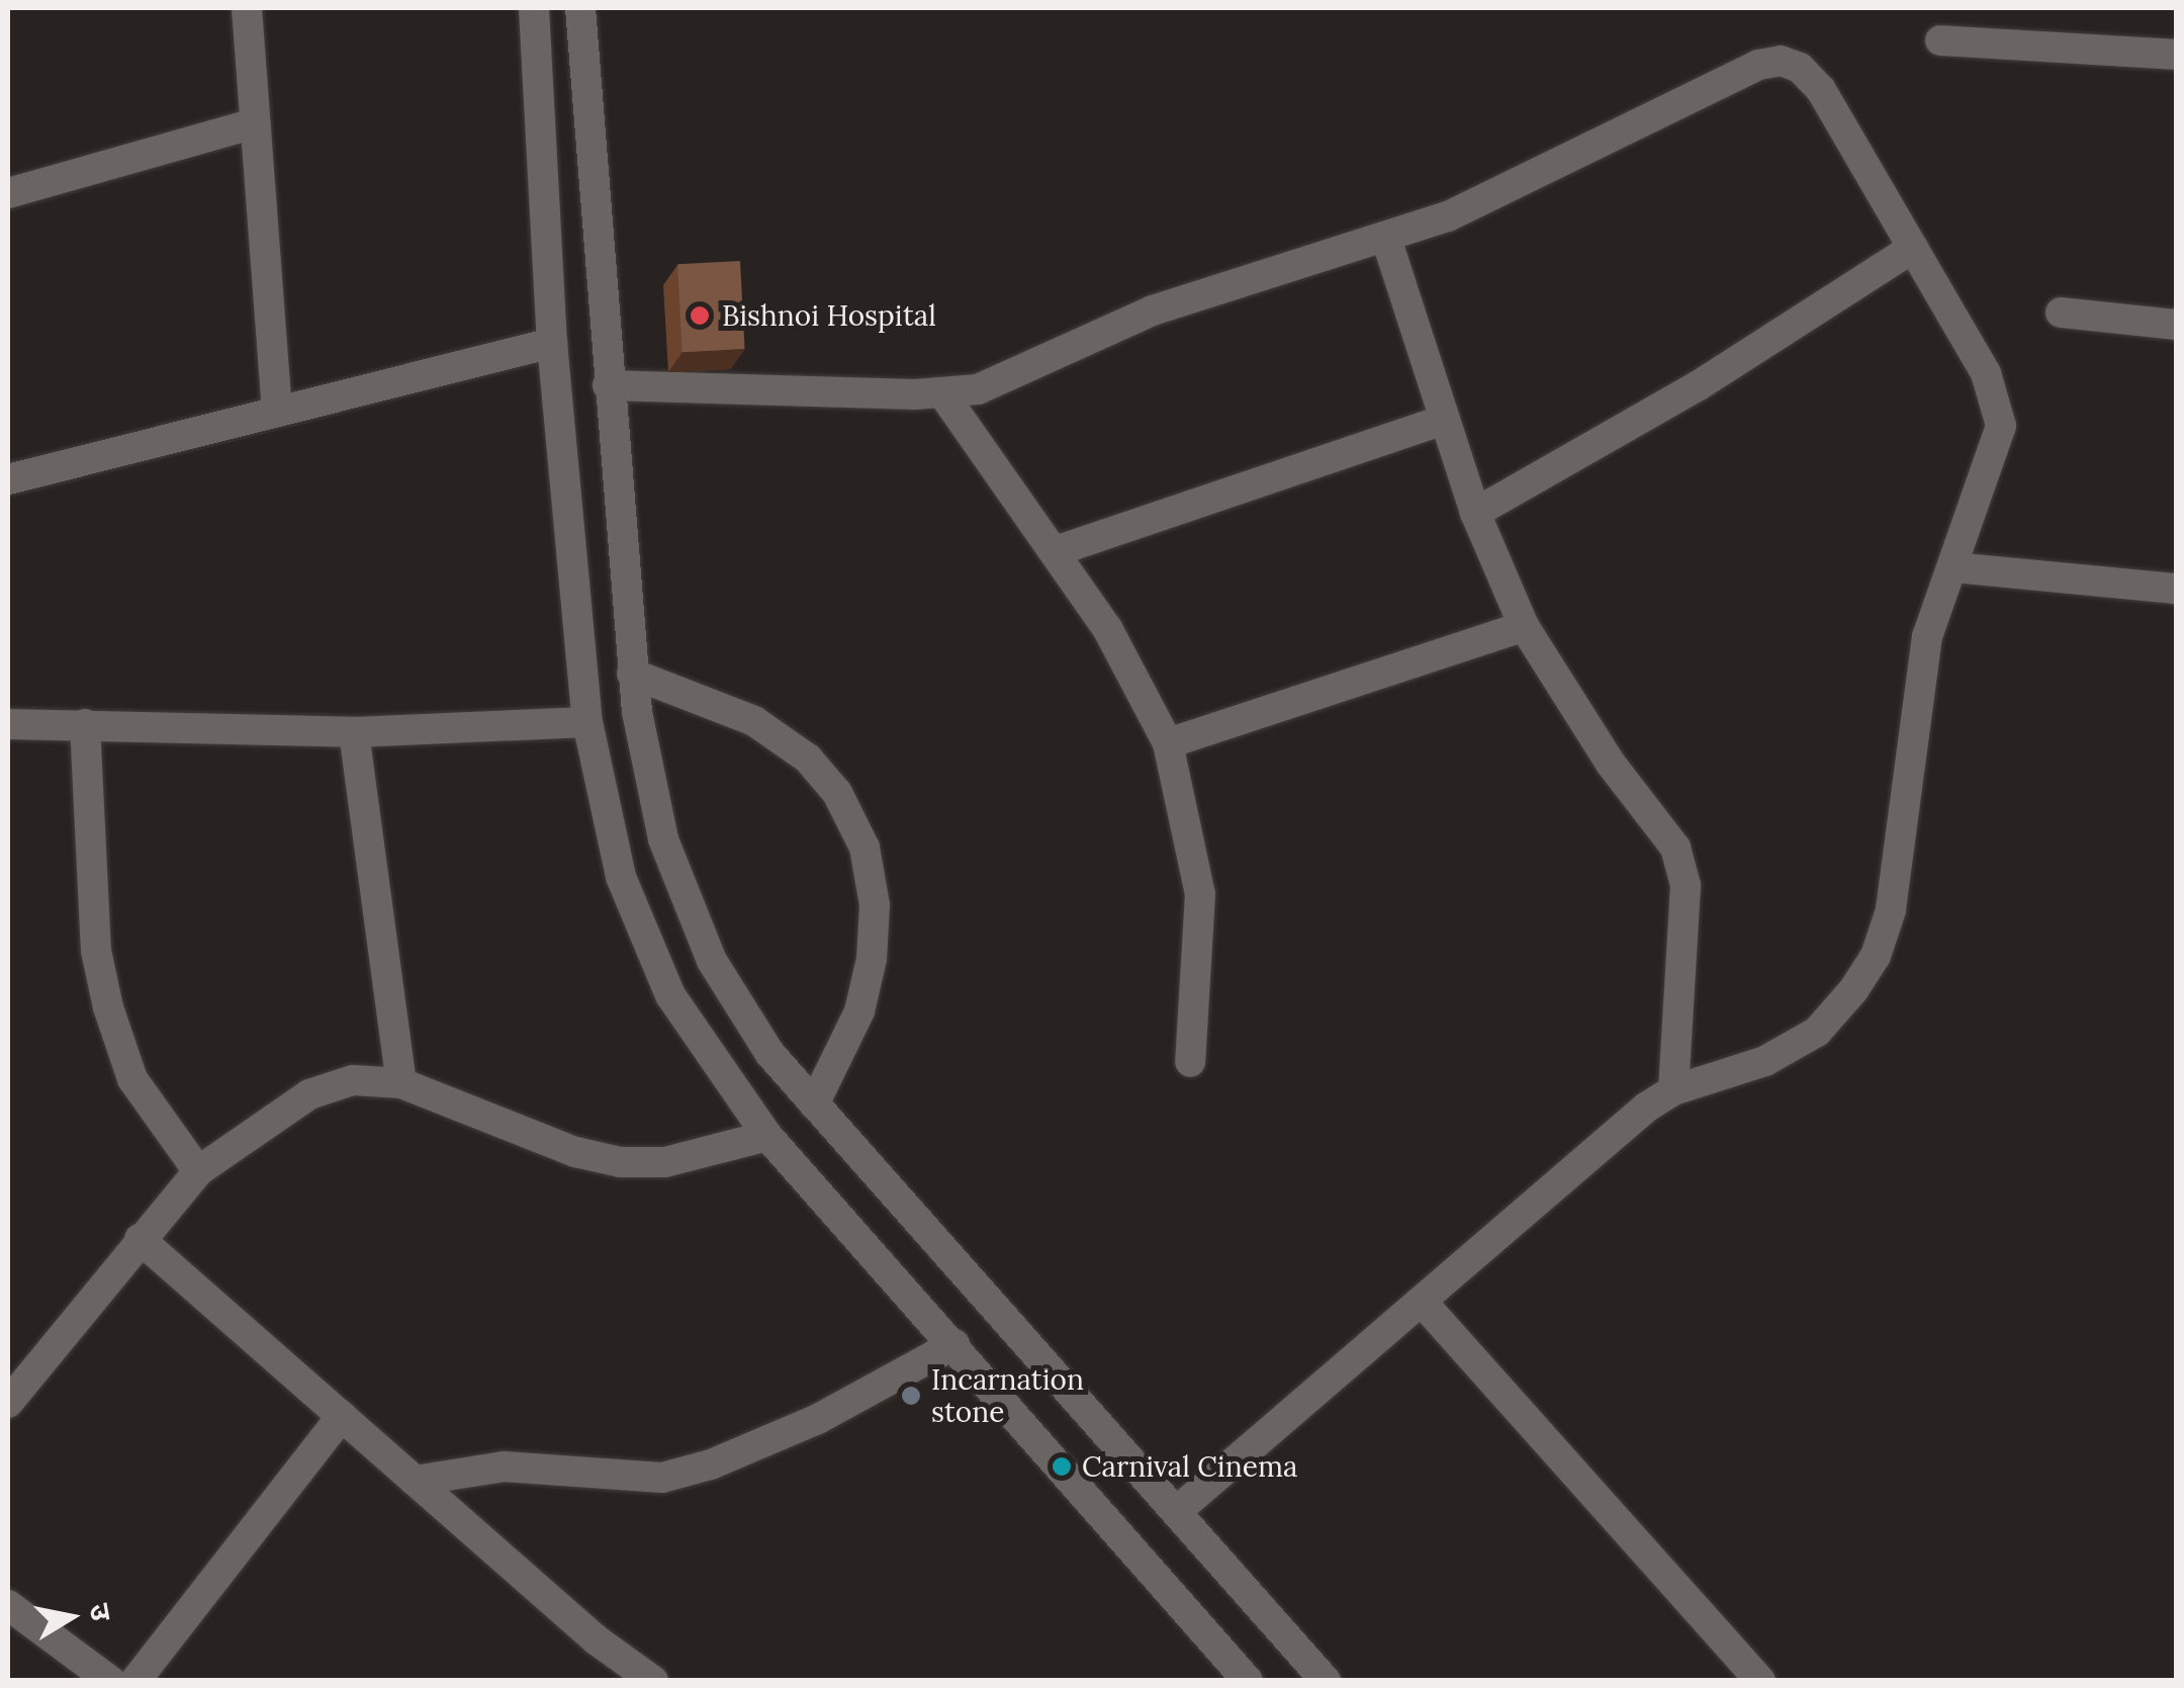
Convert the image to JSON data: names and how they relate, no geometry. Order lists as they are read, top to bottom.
{
  "places": ["Bishnoi Hospital", "Incarnation stone", "Carnival Cinema"],
  "north": "right"
}
